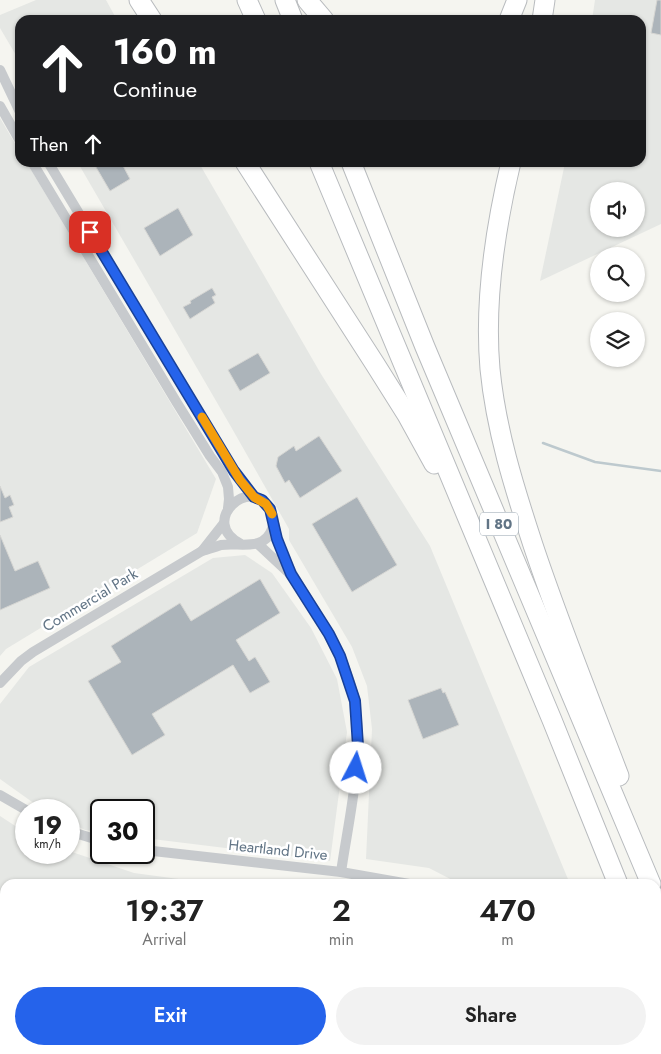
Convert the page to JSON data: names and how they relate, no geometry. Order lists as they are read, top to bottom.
{
  "streets": {
    "highway": ["I 80"],
    "street": ["Commercial Park", "Heartland Drive"]
  },
  "page": {
    "turn": ["160 m", "Continue"],
    "then": "Then",
    "speed": "19 km/h",
    "limit": "30",
    "eta": [
      "19:37",
      "Arrival",
      "2",
      "min",
      "470",
      "m"
    ],
    "buttons": ["Exit", "Share"]
  }
}
